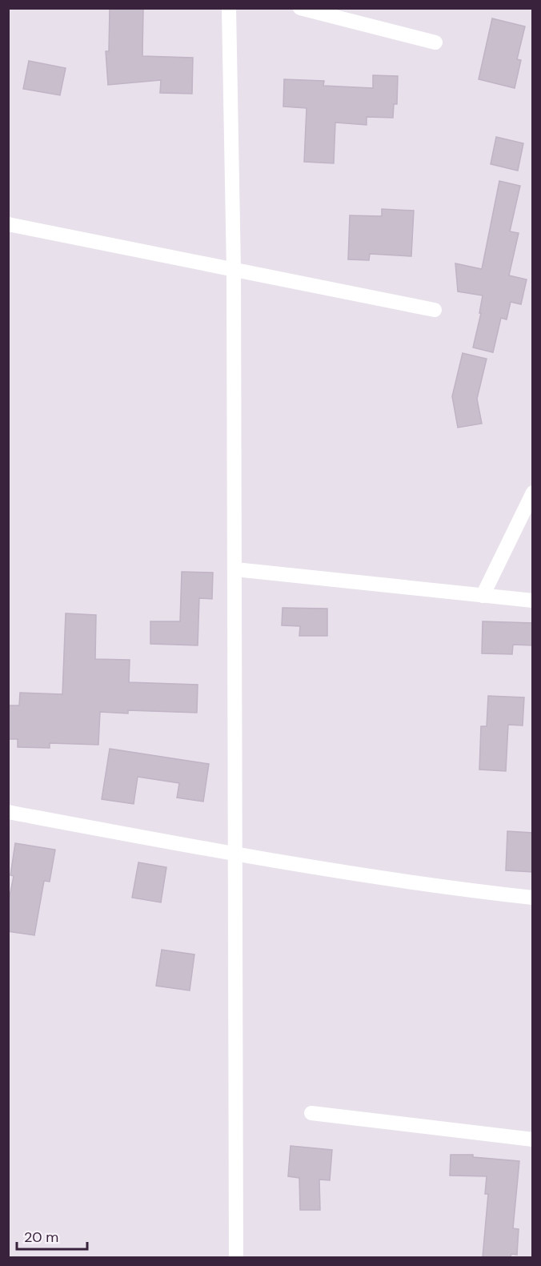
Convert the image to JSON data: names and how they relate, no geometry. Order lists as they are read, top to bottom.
{
  "scale_bar": "20 m"
}
